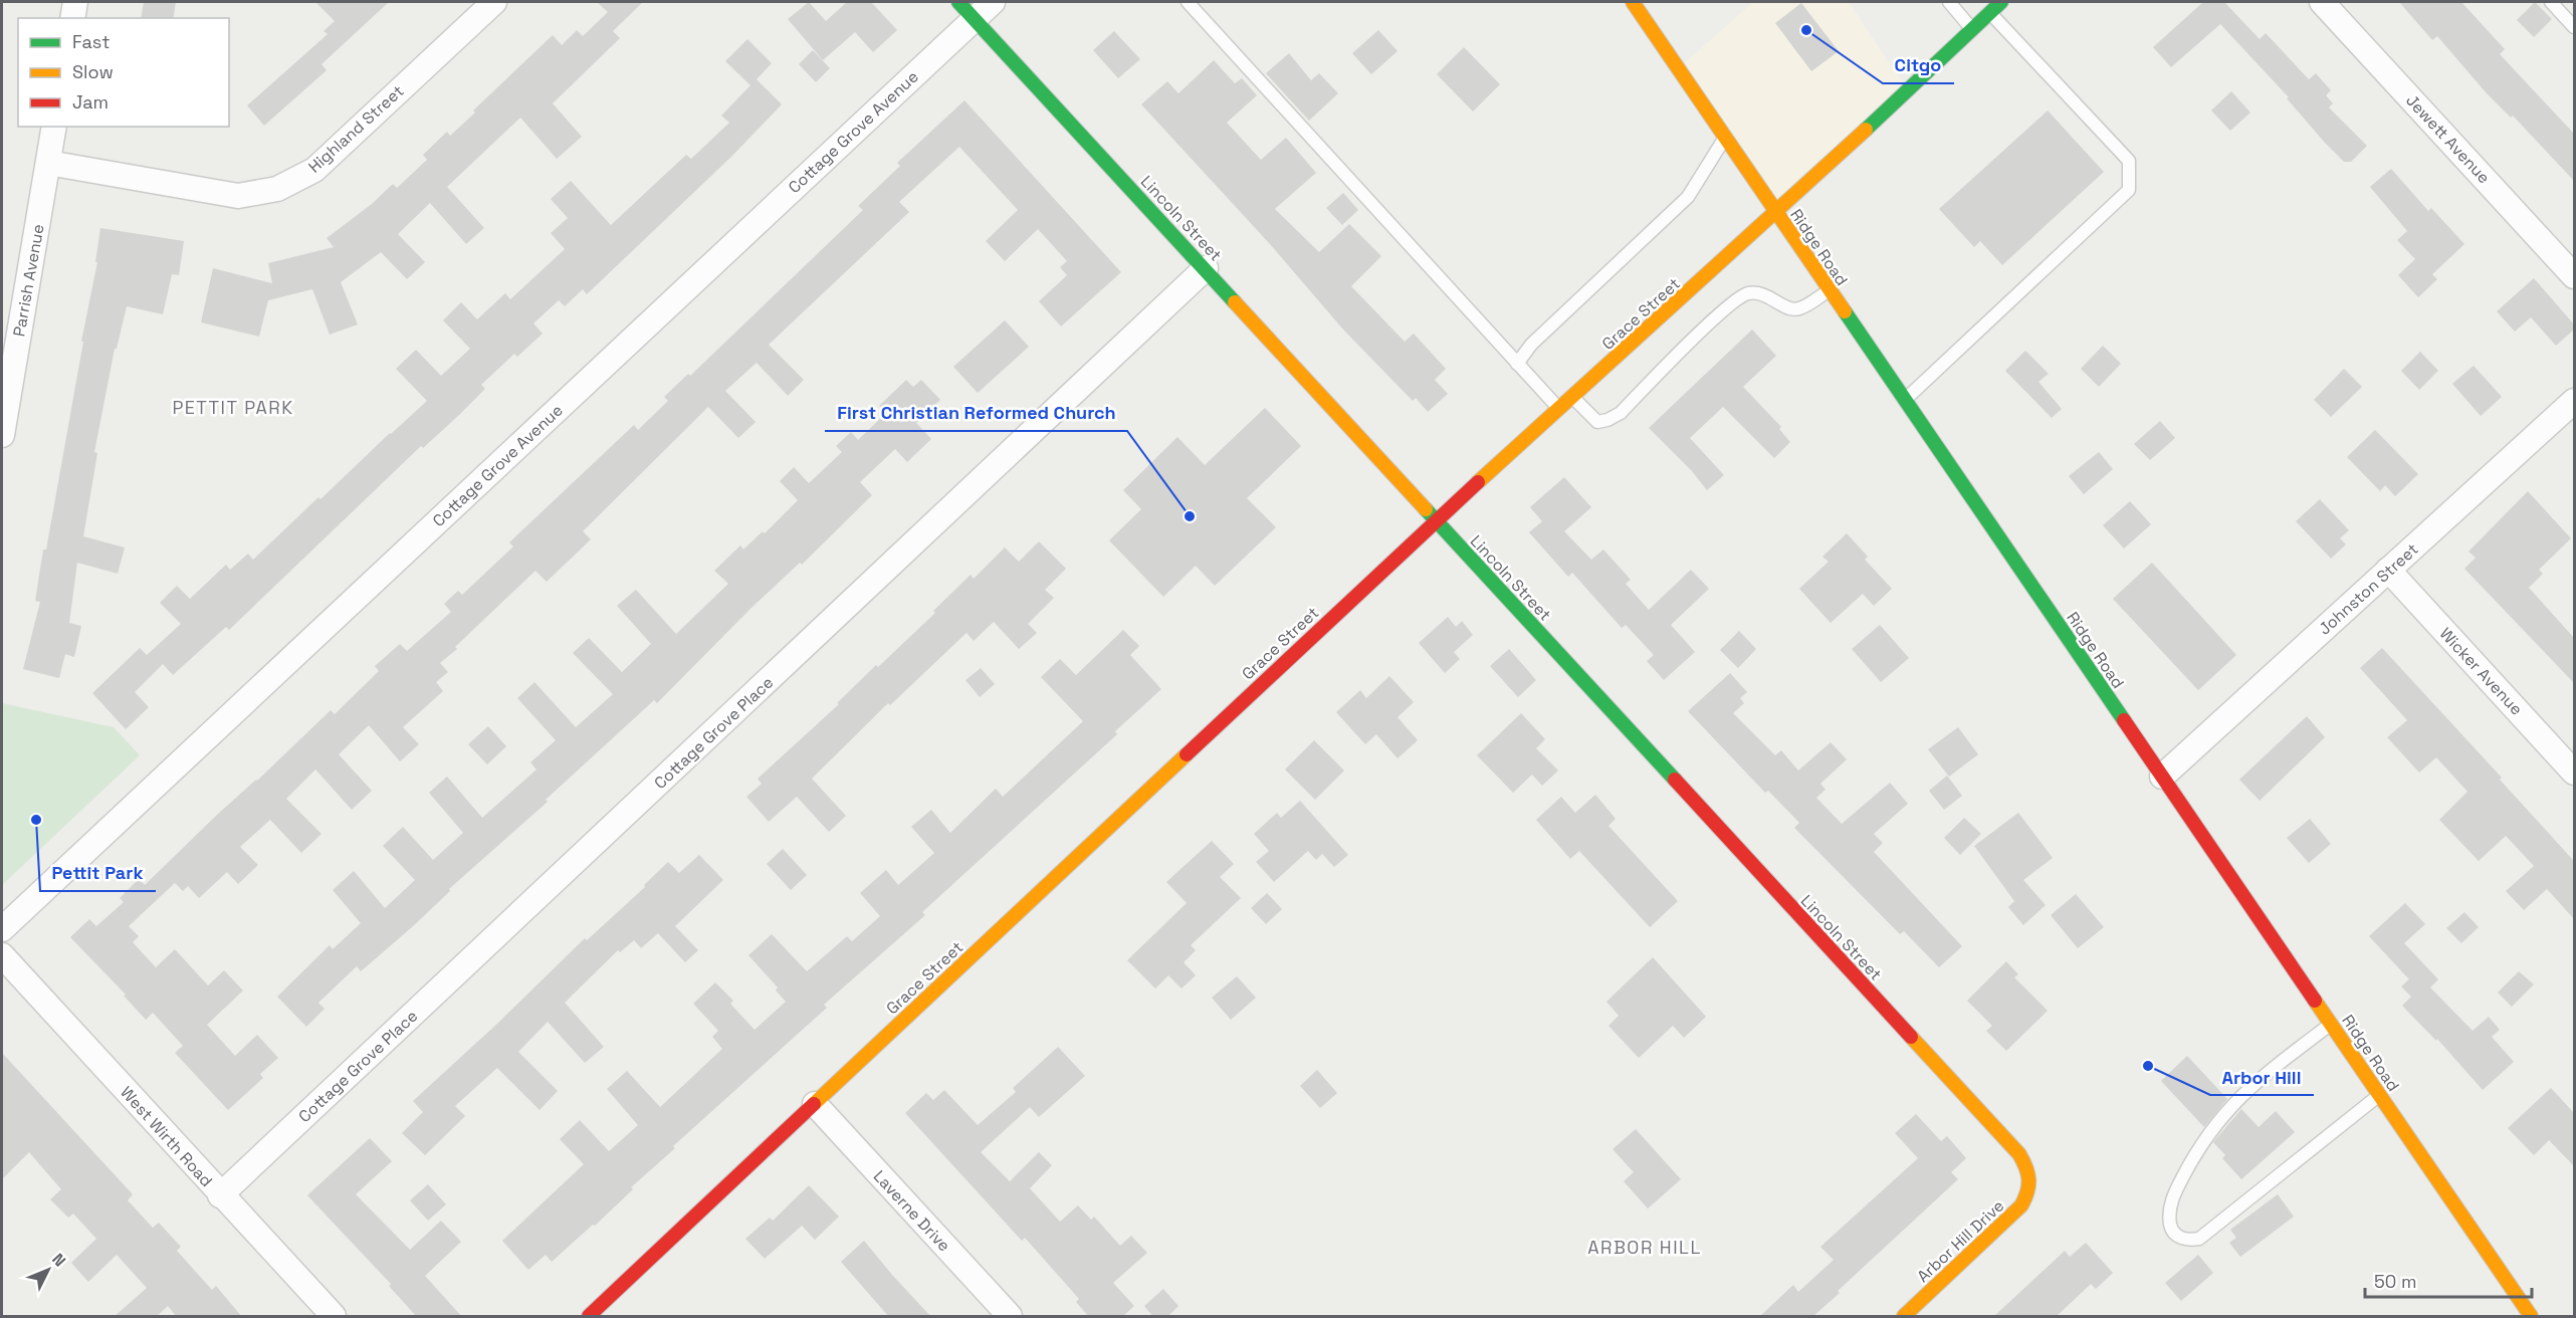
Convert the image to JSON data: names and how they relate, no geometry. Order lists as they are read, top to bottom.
{
  "streets": {
    "street": [
      "Highland Street",
      "Cottage Grove Avenue",
      "Jewett Avenue",
      "Lincoln Street",
      "Ridge Road",
      "Parrish Avenue",
      "Grace Street",
      "Johnston Street",
      "Wicker Avenue",
      "Cottage Grove Place",
      "West Wirth Road",
      "Laverne Drive",
      "Arbor Hill Drive"
    ]
  },
  "crossings": [
    ["Highland Street", "Parrish Avenue"],
    ["Cottage Grove Avenue", "Lincoln Street"],
    ["Lincoln Street", "Grace Street"],
    ["Lincoln Street", "Cottage Grove Place"],
    ["Lincoln Street", "Arbor Hill Drive"],
    ["Ridge Road", "Grace Street"],
    ["Ridge Road", "Johnston Street"],
    ["Grace Street", "Laverne Drive"],
    ["Johnston Street", "Wicker Avenue"],
    ["Cottage Grove Place", "West Wirth Road"]
  ],
  "districts": ["PETTIT PARK", "ARBOR HILL"],
  "places": [
    "Citgo",
    "First Christian Reformed Church",
    "Pettit Park",
    "Arbor Hill"
  ],
  "legend": ["Fast", "Slow", "Jam"],
  "scale_bar": "50 m",
  "north": "top right"
}
